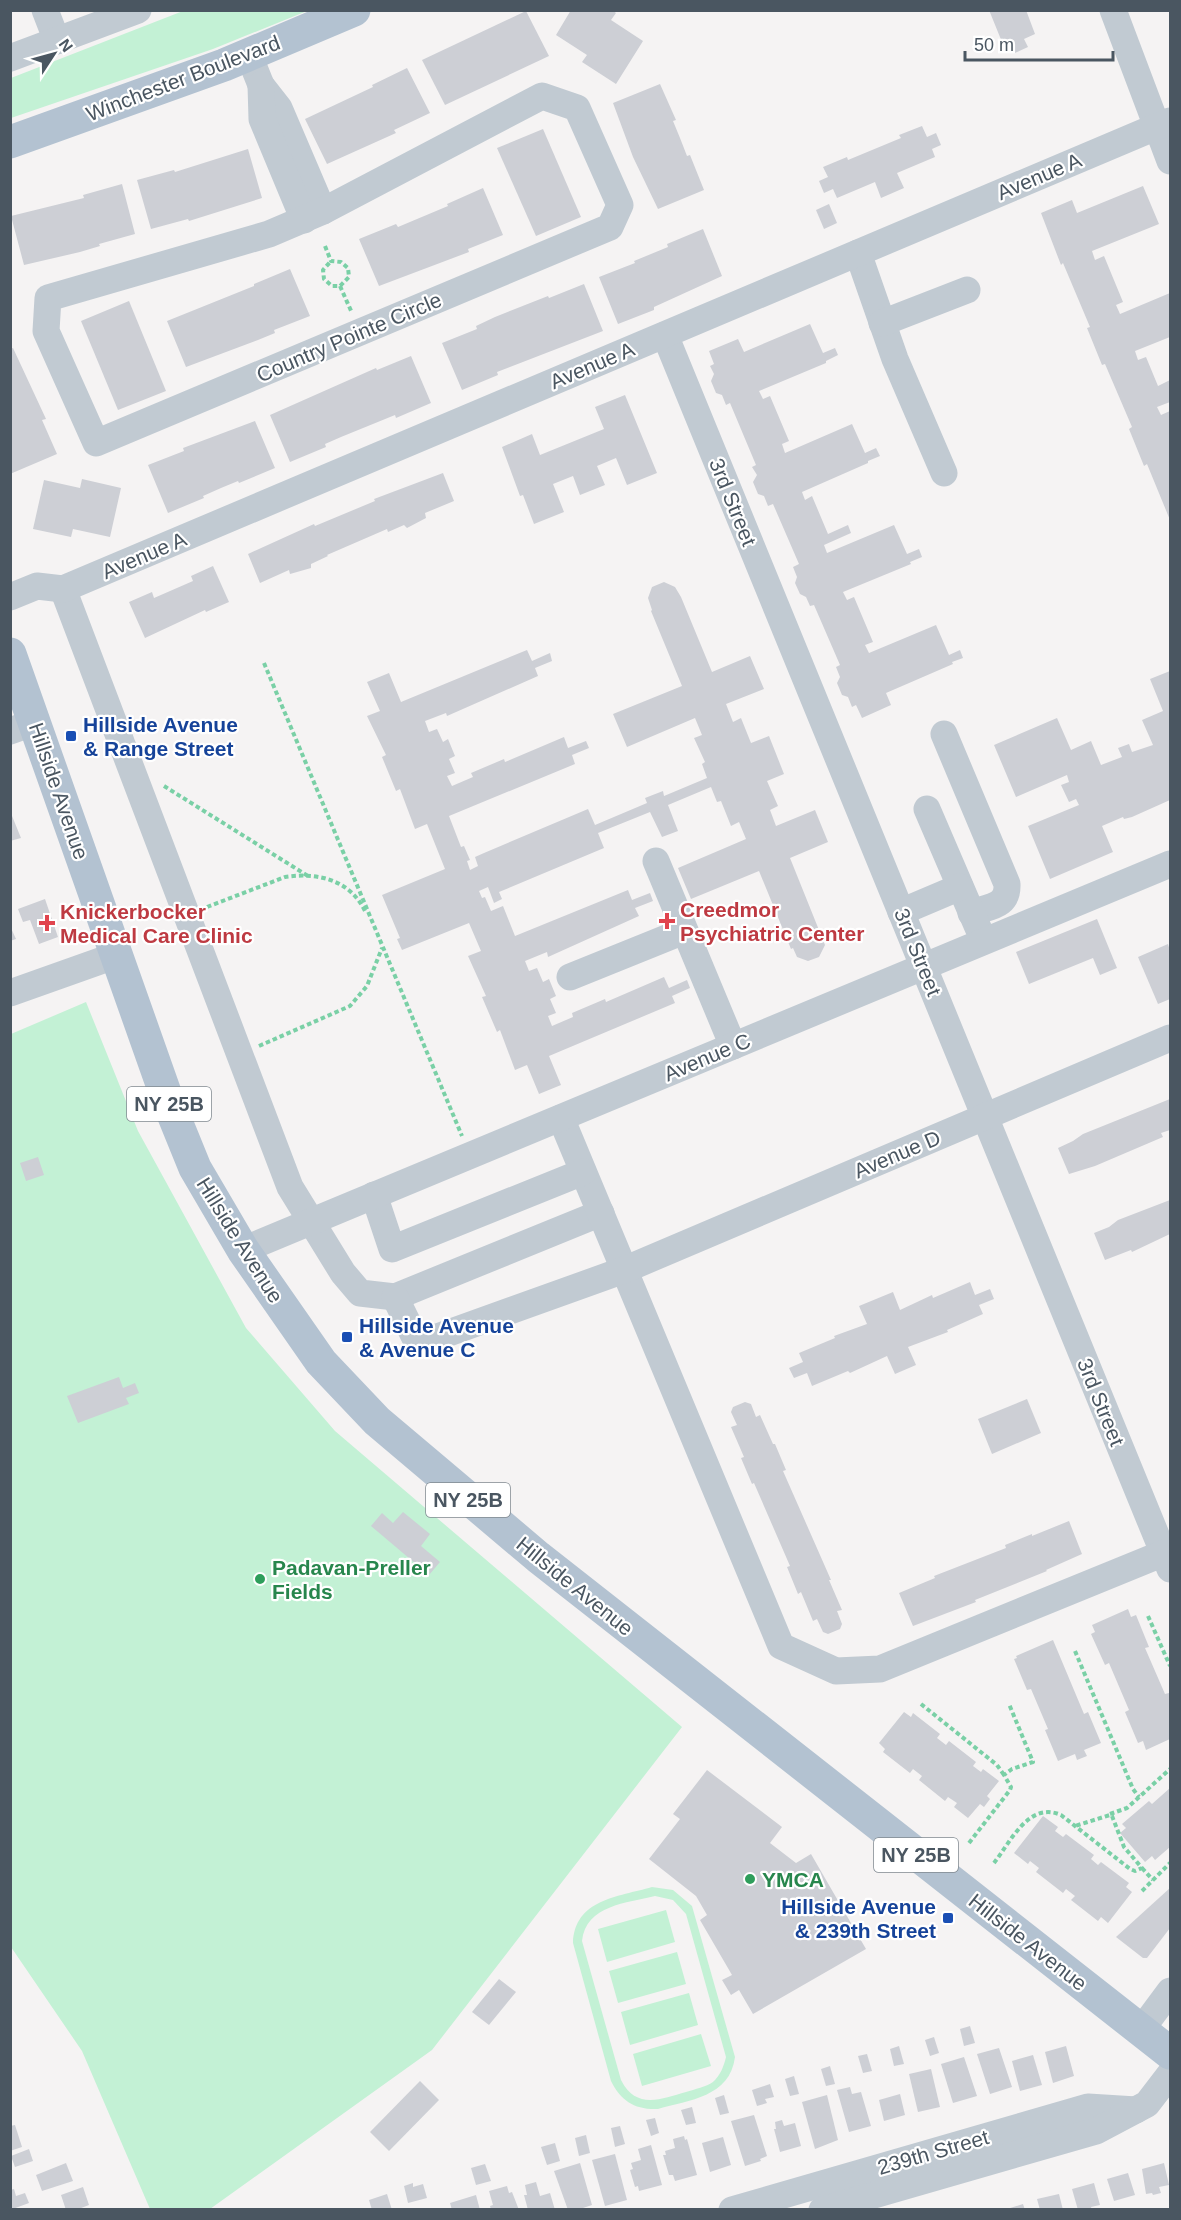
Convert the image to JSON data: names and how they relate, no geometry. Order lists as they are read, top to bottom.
{
  "streets": {
    "main road": ["Winchester Boulevard", "Hillside Avenue", "NY 25B"],
    "street": [
      "Avenue A",
      "Country Pointe Circle",
      "3rd Street",
      "Avenue C",
      "Avenue D",
      "239th Street"
    ]
  },
  "crossings": [
    ["Avenue A", "3rd Street"],
    ["3rd Street", "Avenue C"],
    ["3rd Street", "Avenue D"],
    ["Hillside Avenue", "Avenue C"]
  ],
  "places": {
    "transit": ["Hillside Avenue & Range Street", "Hillside Avenue & Avenue C", "Hillside Avenue & 239th Street"],
    "health": ["Creedmor Psychiatric Center", "Knickerbocker Medical Care Clinic"],
    "other": ["Padavan-Preller Fields", "YMCA"]
  },
  "scale_bar": "50 m",
  "north": "top right"
}
